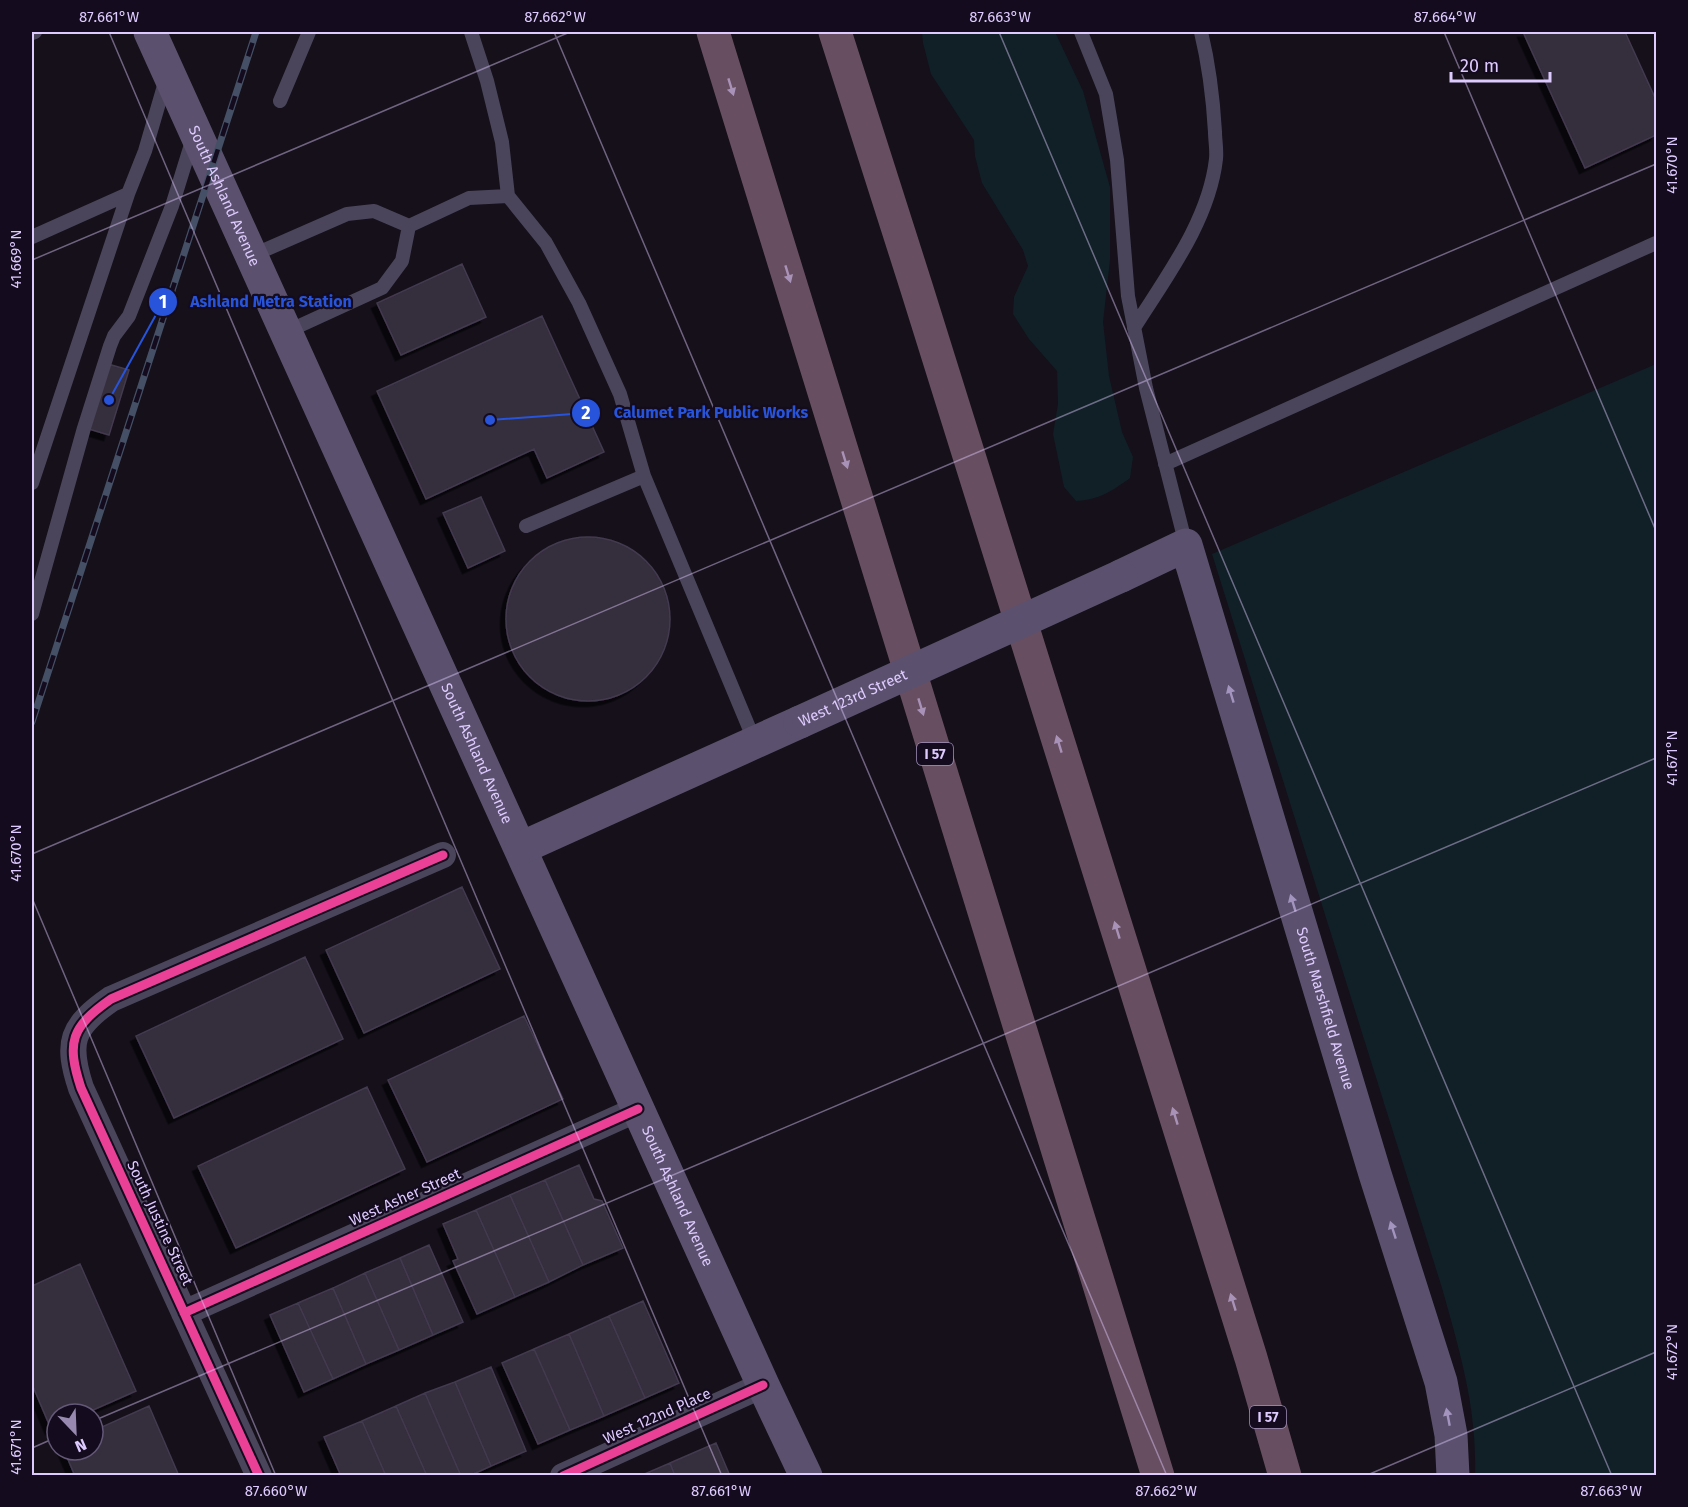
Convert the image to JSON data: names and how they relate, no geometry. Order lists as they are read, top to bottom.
{
  "streets": {
    "highway": ["I 57"],
    "main road": ["South Ashland Avenue", "West 123rd Street", "South Marshfield Avenue"],
    "street": ["West Asher Street", "South Justine Street", "West 122nd Place"]
  },
  "crossings": [
    ["South Ashland Avenue", "West 123rd Street"],
    ["South Ashland Avenue", "West Asher Street"],
    ["South Ashland Avenue", "West 122nd Place"],
    ["West 123rd Street", "South Marshfield Avenue"],
    ["West Asher Street", "South Justine Street"]
  ],
  "one_way": ["South Marshfield Avenue"],
  "places": ["Ashland Metra Station", "Calumet Park Public Works"],
  "scale_bar": "20 m",
  "north": "bottom right",
  "coordinates": [
    "87.661°W",
    "87.662°W",
    "87.663°W",
    "87.664°W",
    "41.670°N",
    "41.669°N",
    "41.671°N",
    "41.672°N",
    "87.660°W"
  ]
}
